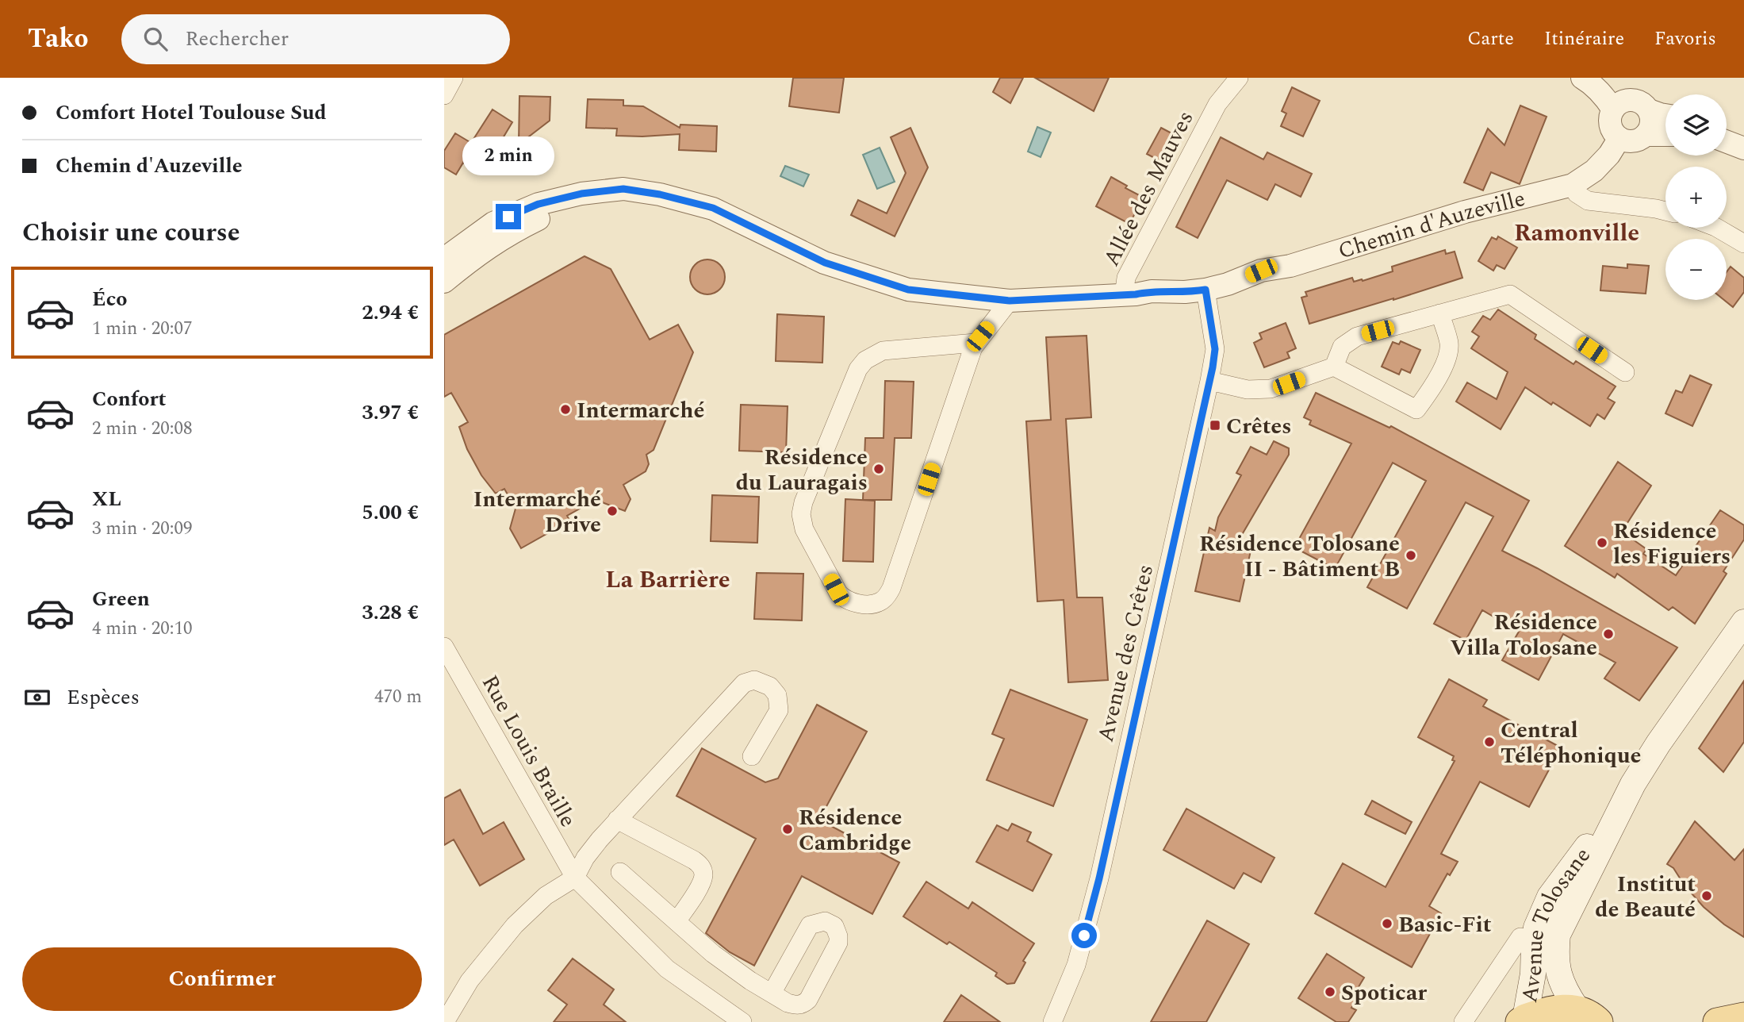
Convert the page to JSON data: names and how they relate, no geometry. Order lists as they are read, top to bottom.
{
  "streets": {
    "main road": ["Avenue Tolosane"],
    "street": [
      "Allée des Mauves",
      "Chemin d'Auzeville",
      "Avenue des Crêtes",
      "Rue Louis Braille"
    ]
  },
  "crossings": [
    ["Allée des Mauves", "Chemin d'Auzeville"],
    ["Chemin d'Auzeville", "Avenue des Crêtes"]
  ],
  "districts": ["Ramonville", "La Barrière"],
  "places": {
    "other": [
      "Intermarché",
      "Résidence du Lauragais",
      "Intermarché Drive",
      "Résidence les Figuiers",
      "Résidence Tolosane II - Bâtiment B",
      "Résidence Villa Tolosane",
      "Central Téléphonique",
      "Résidence Cambridge",
      "Institut de Beauté",
      "Basic-Fit",
      "Spoticar"
    ],
    "transit": ["Crêtes"]
  },
  "page": {
    "header": "Tako",
    "search": "Rechercher",
    "nav": ["Carte", "Itinéraire", "Favoris"],
    "banner": ["Comfort Hotel Toulouse Sud", "Chemin d'Auzeville"],
    "map_buttons": ["+", "−"],
    "bubble": "2 min",
    "heading": "Choisir une course",
    "list": [
      {
        "name": "Éco",
        "note": "1 min · 20:07",
        "value": "2.94 €"
      },
      {
        "name": "Confort",
        "note": "2 min · 20:08",
        "value": "3.97 €"
      },
      {
        "name": "XL",
        "note": "3 min · 20:09",
        "value": "5.00 €"
      },
      {
        "name": "Green",
        "note": "4 min · 20:10",
        "value": "3.28 €"
      }
    ],
    "pay": ["Espèces", "470 m"],
    "buttons": "Confirmer"
  }
}
